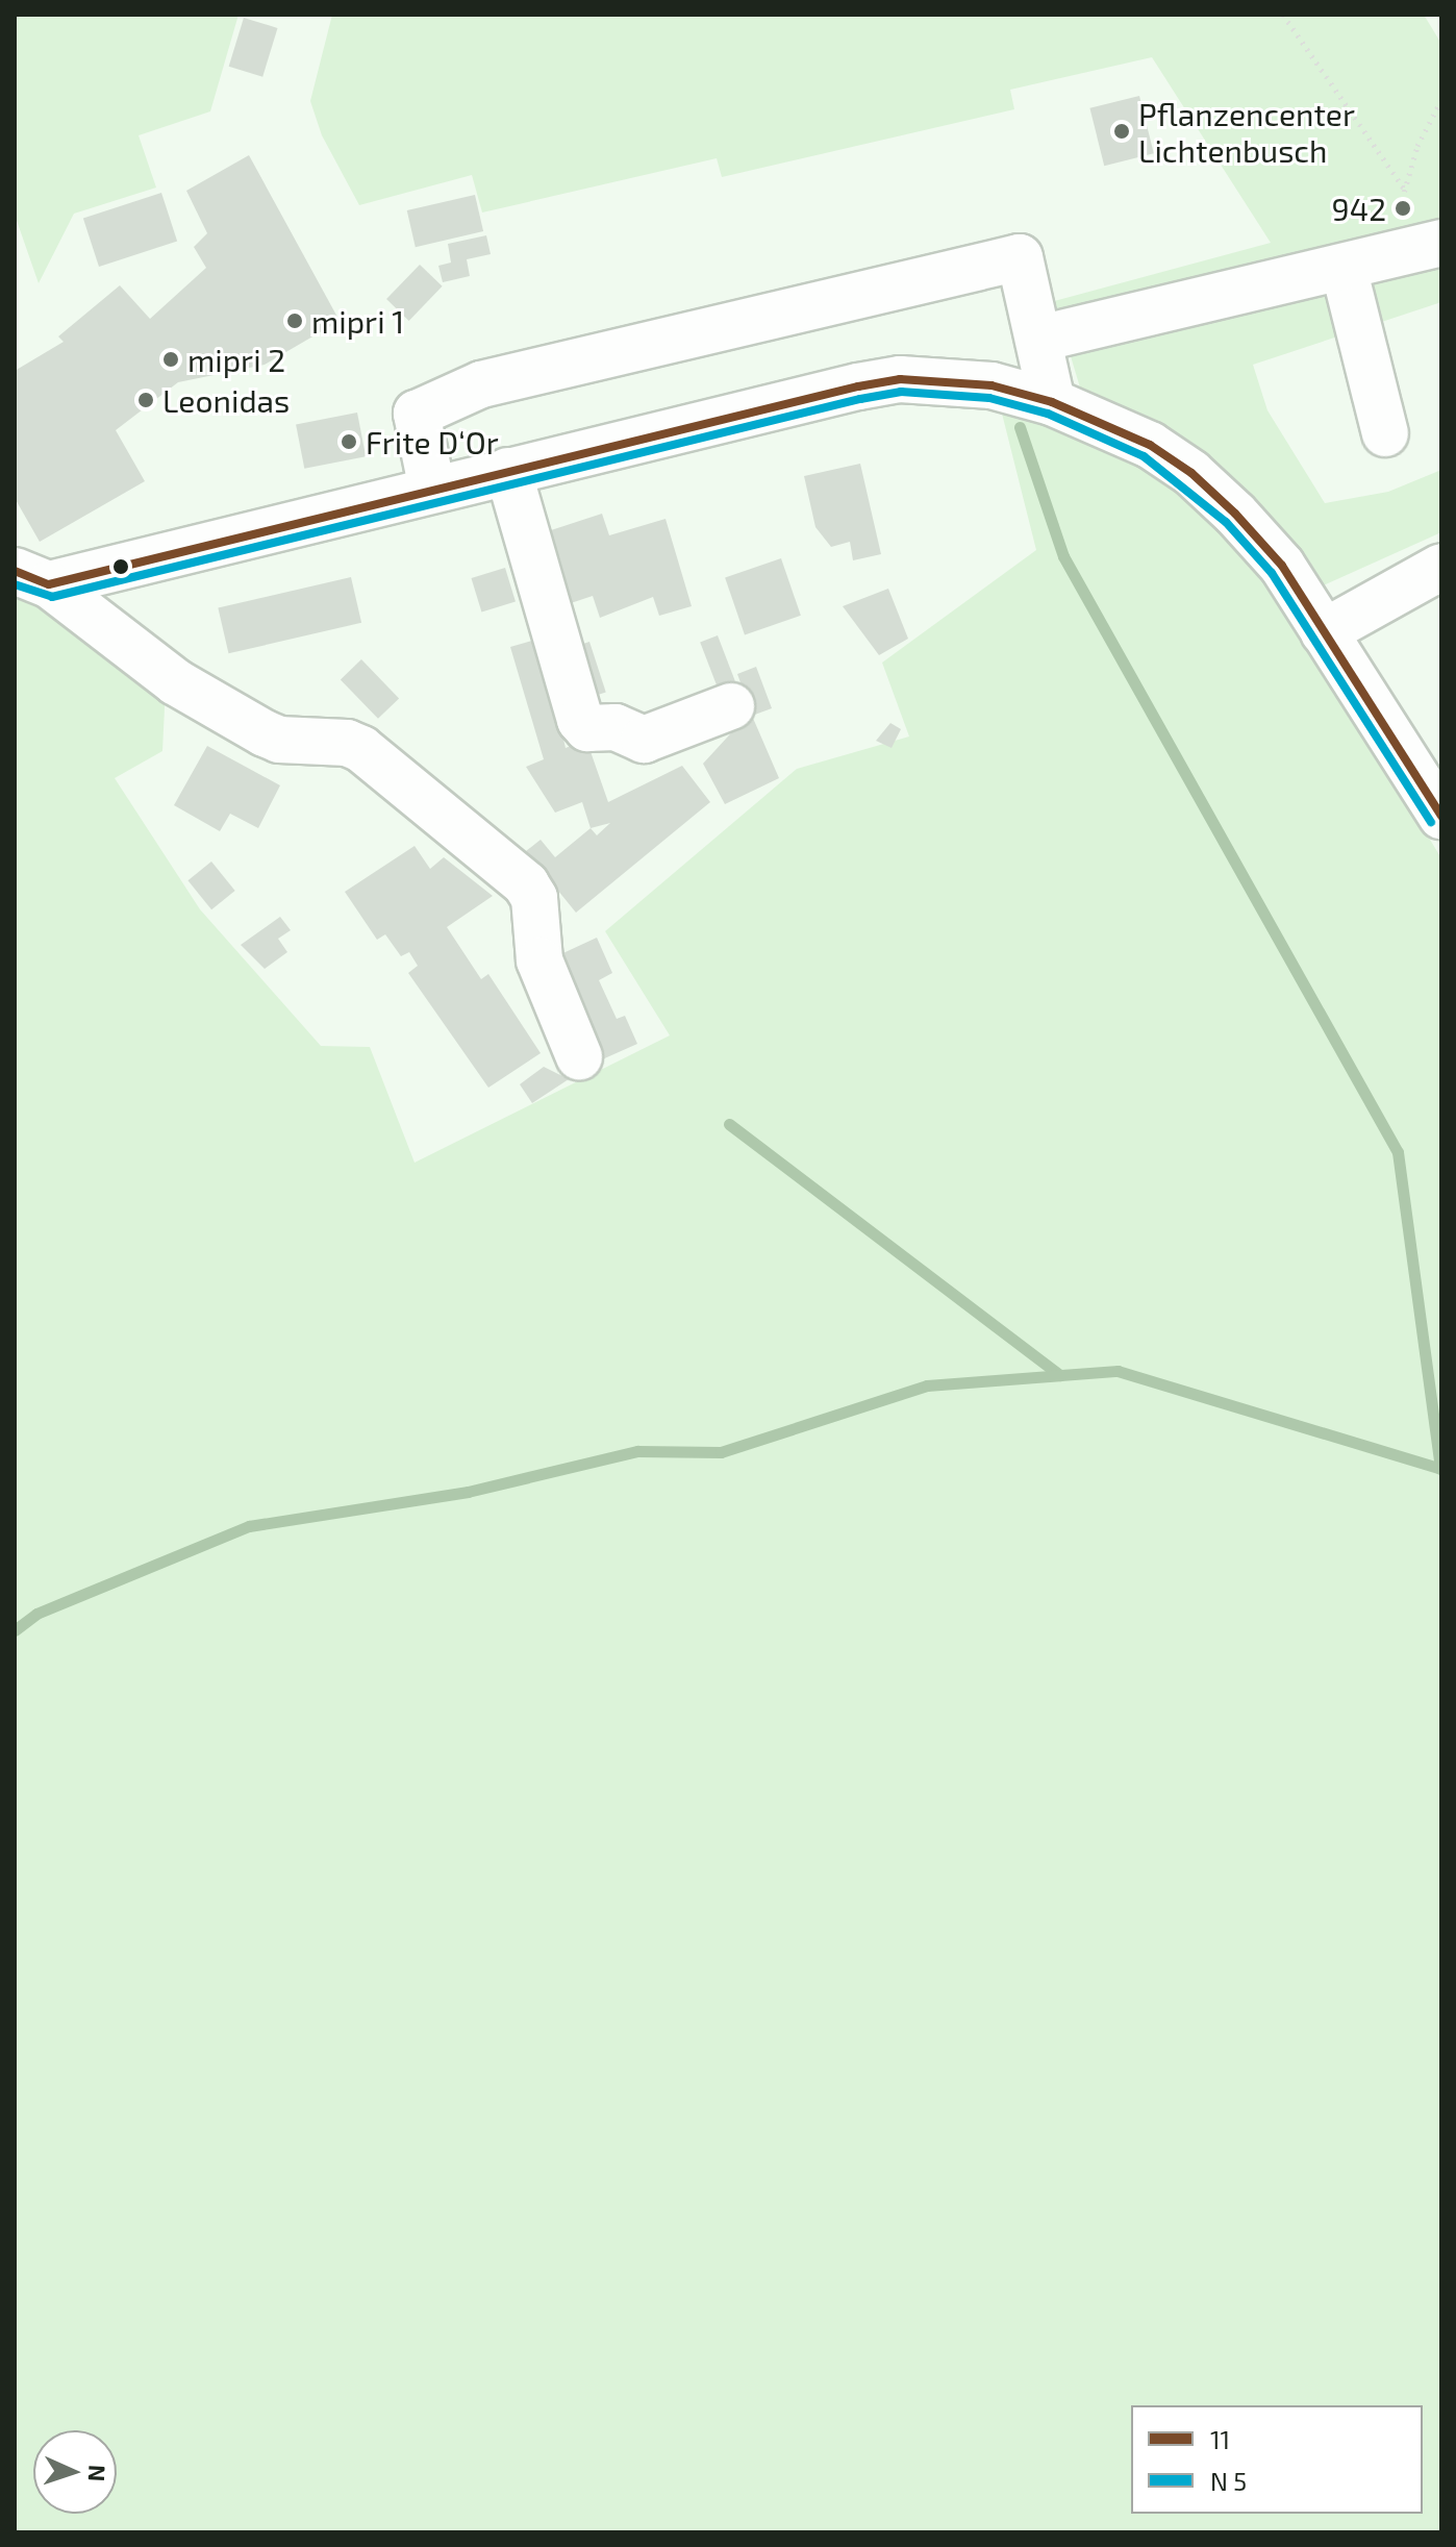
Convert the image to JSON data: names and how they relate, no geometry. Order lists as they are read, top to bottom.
{
  "places": [
    "Pflanzencenter Lichtenbusch",
    "942",
    "mipri 1",
    "mipri 2",
    "Leonidas",
    "Frite D‘Or"
  ],
  "lines": ["transit line 11"],
  "legend": ["11", "N 5"],
  "north": "right"
}
